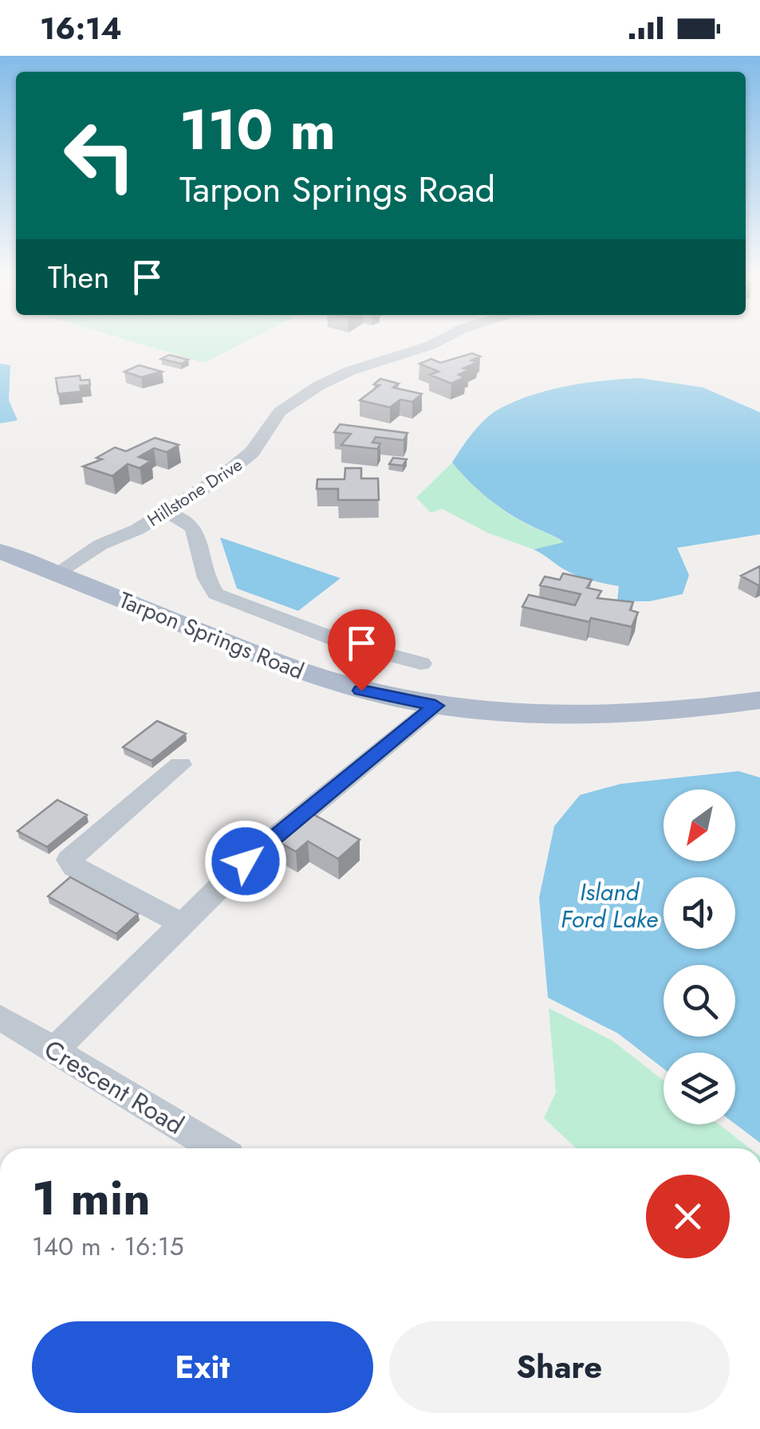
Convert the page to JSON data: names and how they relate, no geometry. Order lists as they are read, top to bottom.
{
  "streets": {
    "main road": ["Tarpon Springs Road"],
    "street": ["Hillstone Drive", "Crescent Road"]
  },
  "crossings": [
    ["Hillstone Drive", "Tarpon Springs Road"]
  ],
  "water": ["Island Ford Lake"],
  "north": "bottom left",
  "page": {
    "status": "16:14",
    "turn": ["110 m", "Tarpon Springs Road"],
    "then": "Then",
    "heading": ["1 min", "140 m · 16:15"],
    "buttons": ["Exit", "Share"]
  }
}
